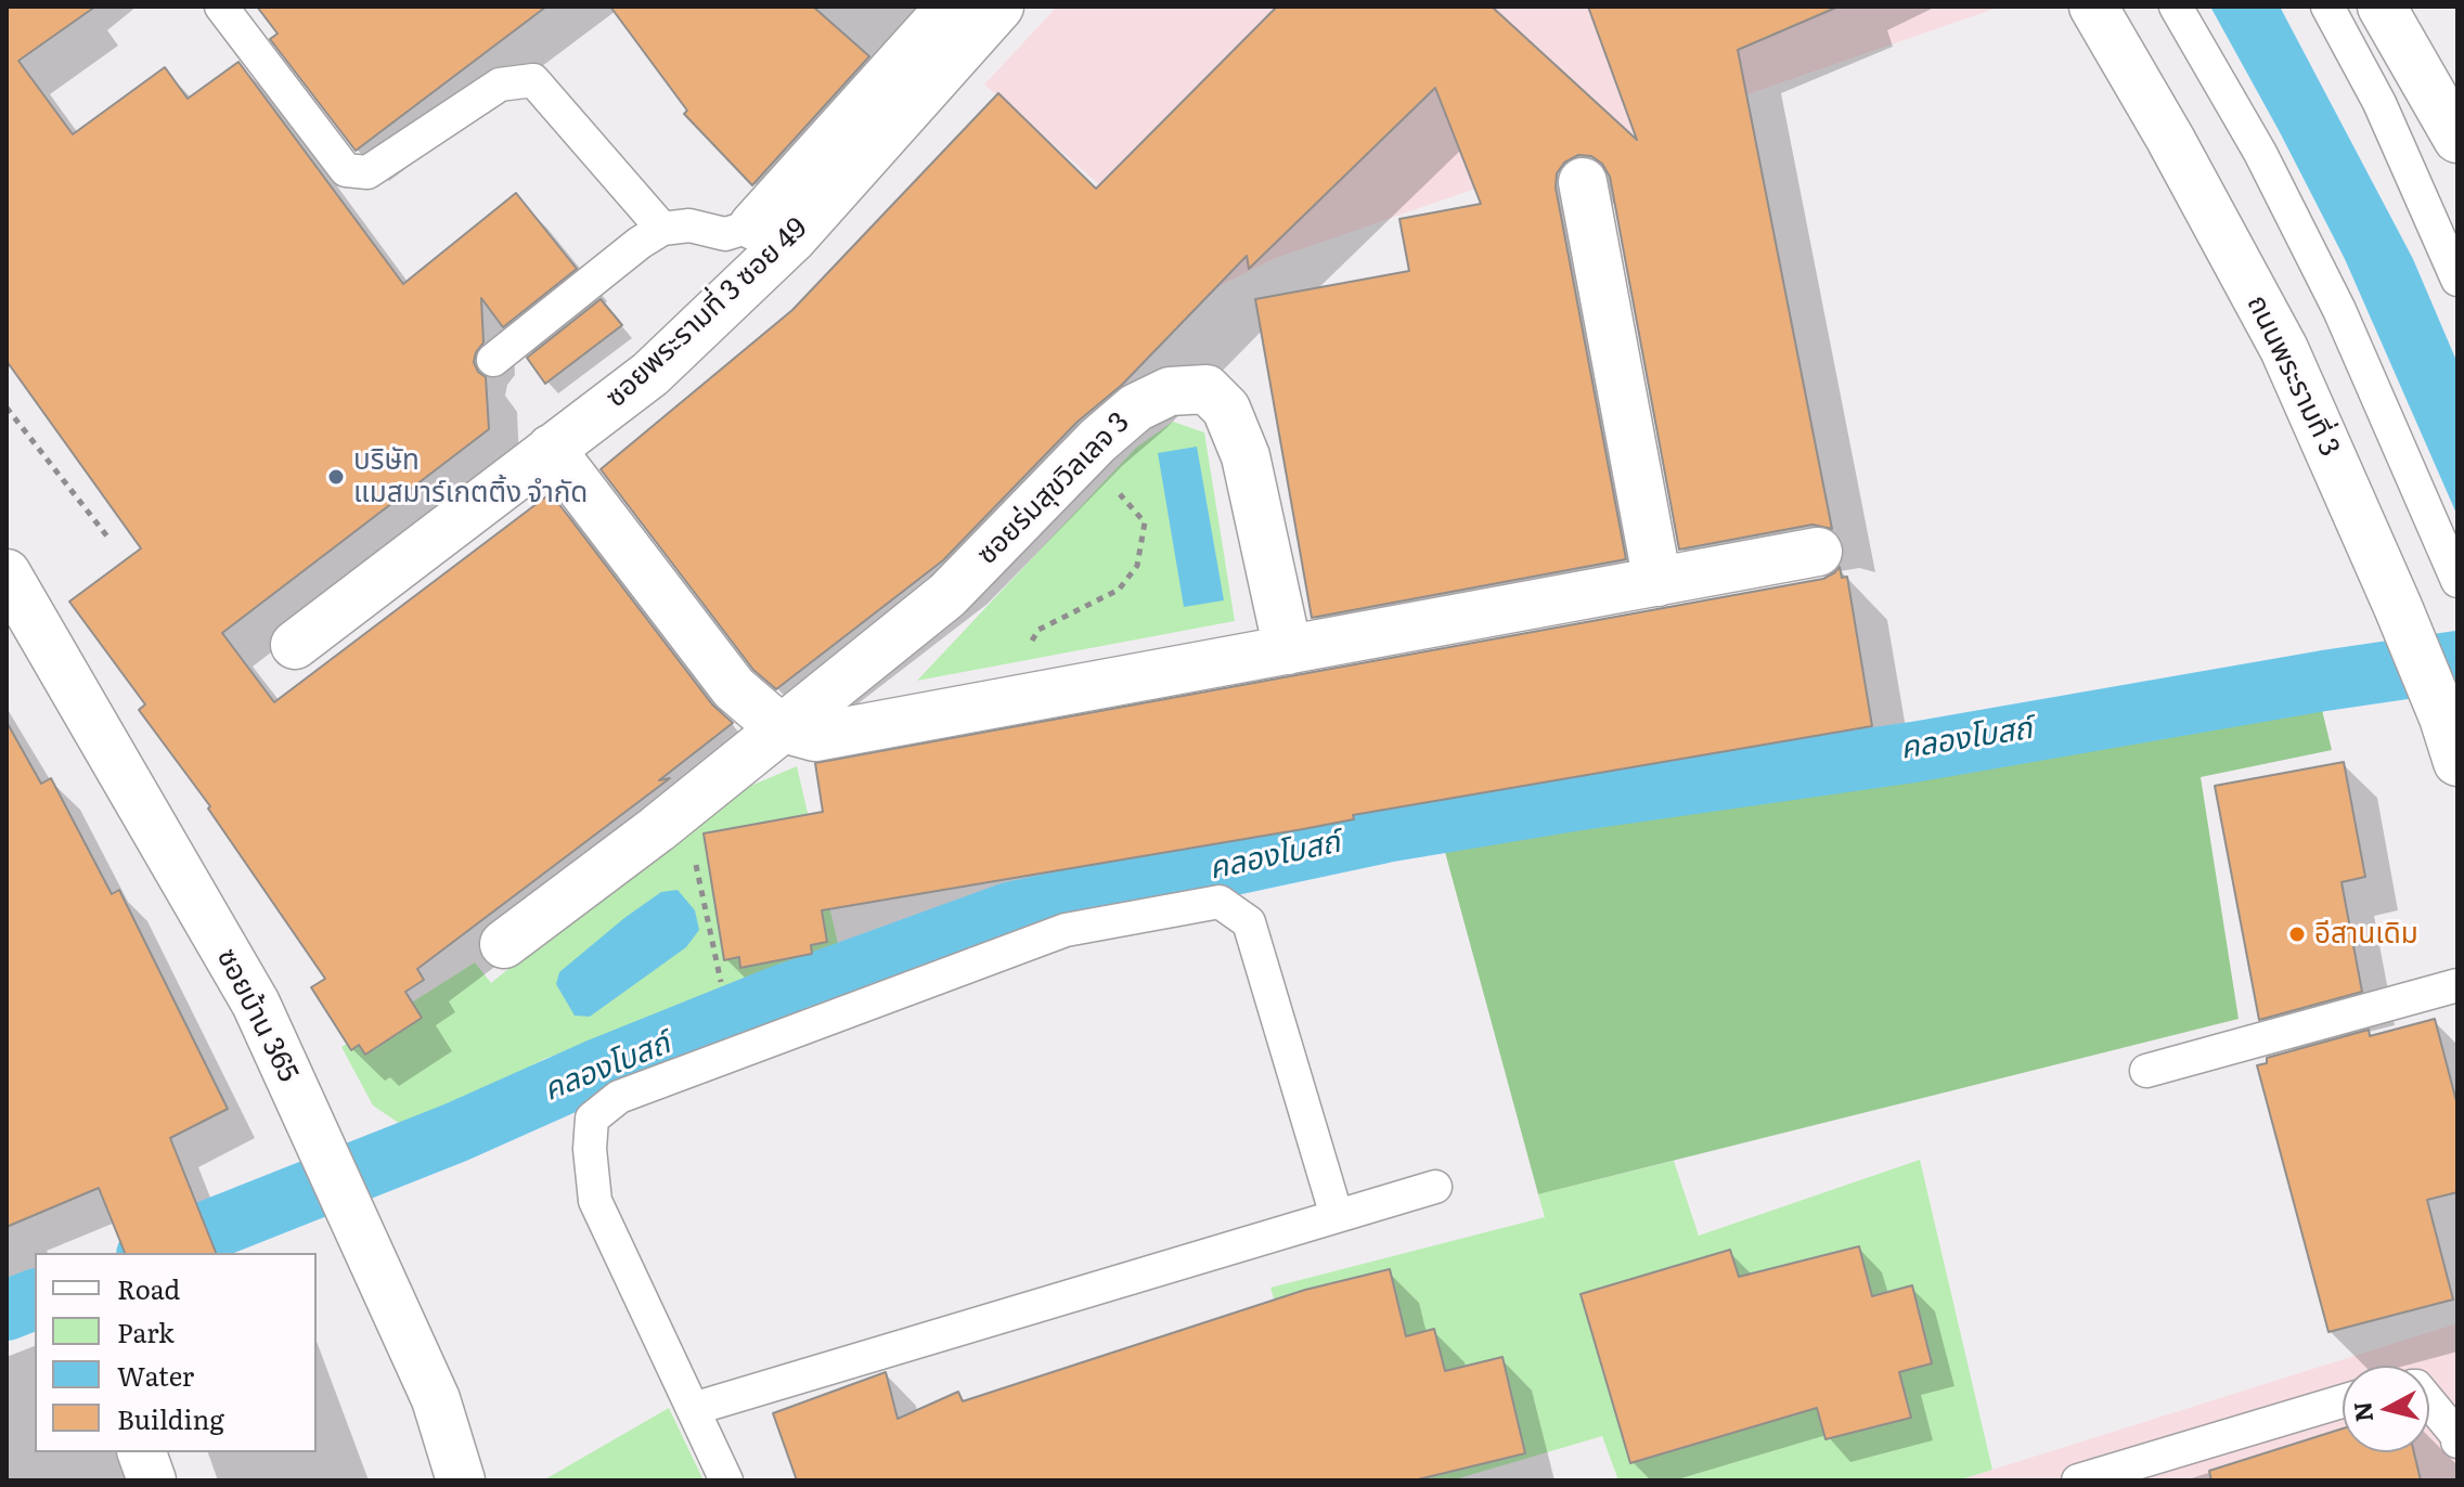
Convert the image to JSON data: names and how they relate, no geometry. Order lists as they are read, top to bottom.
{
  "streets": {
    "street": [
      "ซอยพระรามที่ 3 ซอย 49",
      "ถนนพระรามที่ 3",
      "ซอยร่มสุขวิลเลจ 3",
      "ซอยบ้าน 365"
    ]
  },
  "water": ["คลองโบสถ์"],
  "places": ["บริษัท แมสมาร์เกตติ้ง จำกัด", "อีสานเดิม"],
  "legend": [
    "Road",
    "Park",
    "Water",
    "Building"
  ],
  "north": "left"
}
